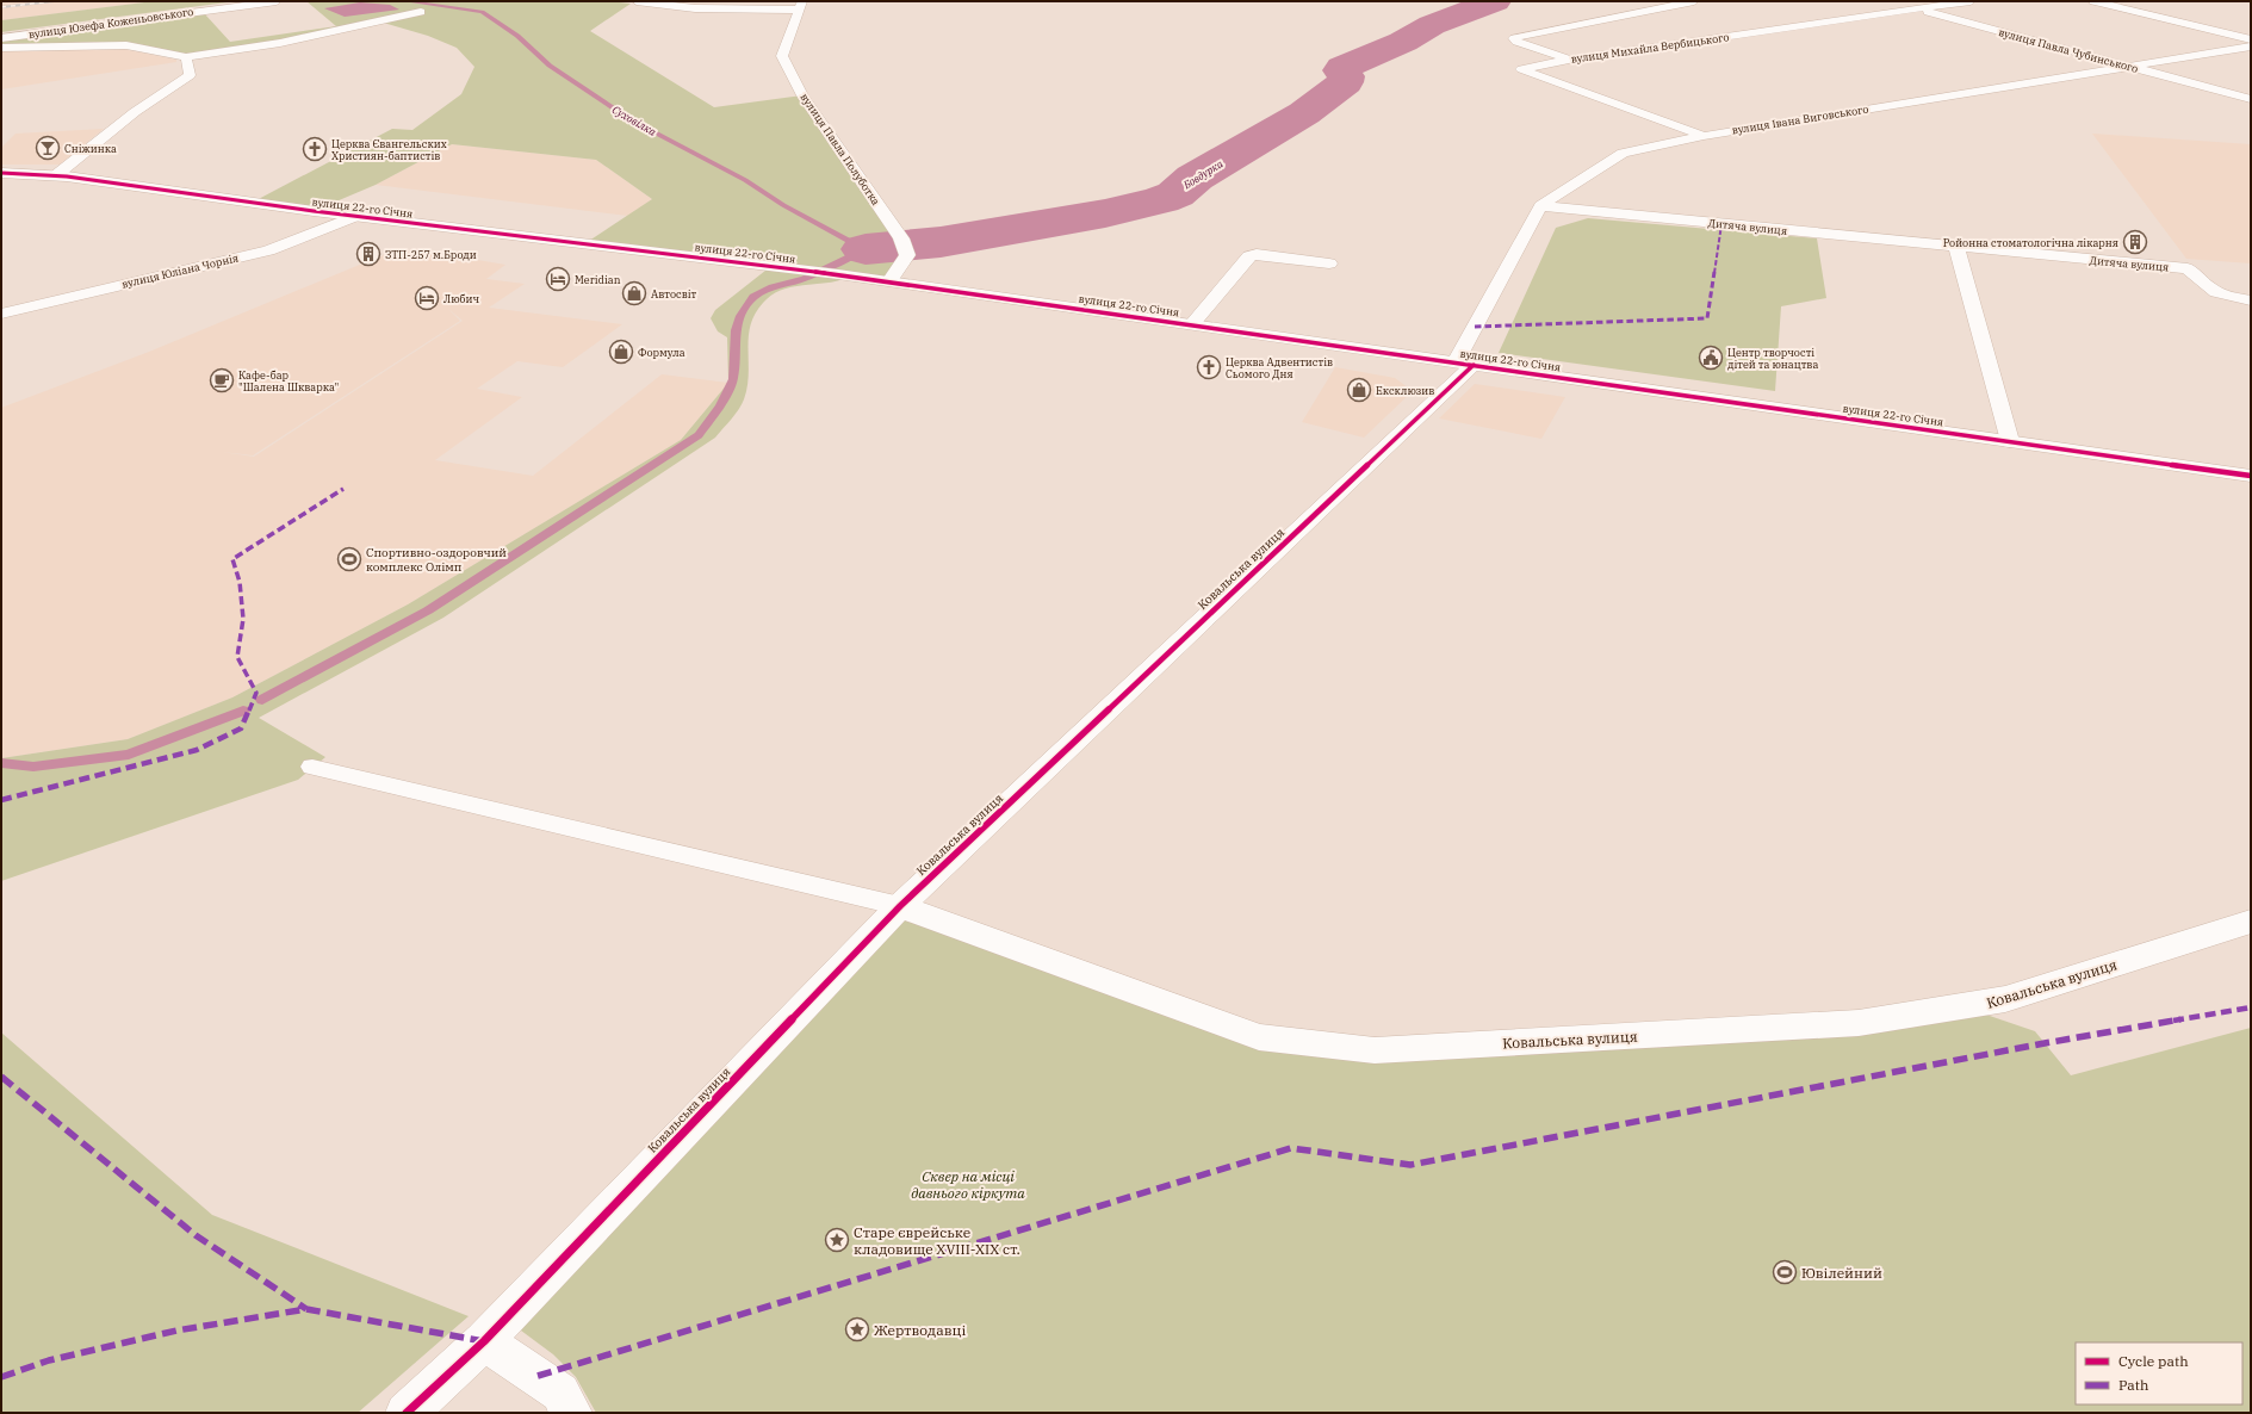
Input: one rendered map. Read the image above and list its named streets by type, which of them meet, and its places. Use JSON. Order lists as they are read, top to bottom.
{
  "streets": {
    "street": [
      "вулиця Юзефа Коженьовського",
      "вулиця Михайла Вербицького",
      "вулиця Павла Чубинського",
      "вулиця Івана Виговського",
      "вулиця Павла Полуботка",
      "вулиця 22-го Січня",
      "Дитяча вулиця",
      "вулиця Юліана Чорнія",
      "Ковальська вулиця"
    ]
  },
  "crossings": [
    ["вулиця Михайла Вербицького", "вулиця Павла Чубинського"],
    ["вулиця Михайла Вербицького", "вулиця Івана Виговського"],
    ["вулиця Павла Чубинського", "вулиця Івана Виговського"],
    ["вулиця Івана Виговського", "вулиця 22-го Січня"],
    ["вулиця Івана Виговського", "Дитяча вулиця"],
    ["вулиця Івана Виговського", "Ковальська вулиця"],
    ["вулиця Павла Полуботка", "вулиця 22-го Січня"],
    ["вулиця 22-го Січня", "вулиця Юліана Чорнія"],
    ["вулиця 22-го Січня", "Ковальська вулиця"]
  ],
  "water": ["Суховілка", "Бовдурка"],
  "parks": ["Сквер на місці давнього кіркута"],
  "places": {
    "bar": ["Сніжинка"],
    "church": ["Церква Євангельских Християн-баптистів", "Церква Адвентистів Сьомого Дня"],
    "building": ["Ройонна стоматологічна лікарня", "ЗТП-257 м.Броди"],
    "hotel": ["Meridian", "Любич"],
    "shop": ["Автосвіт", "Формула", "Ексклюзив"],
    "public building": ["Центр творчості дітей та юнацтва"],
    "cafe": ["Кафе-бар \"Шалена Шкварка\""],
    "sports": ["Спортивно-оздоровчий комплекс Олімп", "Ювілейний"],
    "place": ["Старе єврейське кладовище XVIII-XIX ст.", "Жертводавці"]
  },
  "legend": ["Cycle path", "Path"]
}
